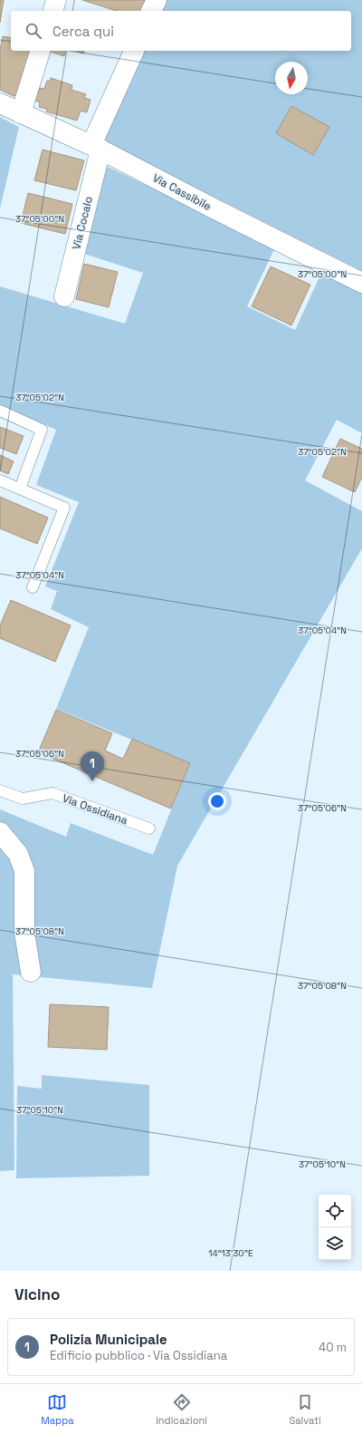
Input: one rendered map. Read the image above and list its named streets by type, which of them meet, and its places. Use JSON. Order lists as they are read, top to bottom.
{
  "streets": {
    "street": ["Via Cassibile", "Via Cocalo"],
    "lane": ["Via Ossidiana"]
  },
  "crossings": [
    ["Via Cassibile", "Via Cocalo"]
  ],
  "north": "bottom",
  "page": {
    "search": "Cerca qui",
    "pins": "1",
    "heading": "Vicino",
    "list": [
      {
        "mark": "1",
        "name": "Polizia Municipale",
        "note": "Edificio pubblico · Via Ossidiana",
        "value": "40 m"
      }
    ],
    "nav": ["Mappa", "Indicazioni", "Salvati"]
  },
  "coordinates": [
    "37°05'00\"N",
    "37°05'02\"N",
    "37°05'04\"N",
    "37°05'06\"N",
    "37°05'08\"N",
    "37°05'10\"N",
    "14°13'30\"E"
  ]
}
